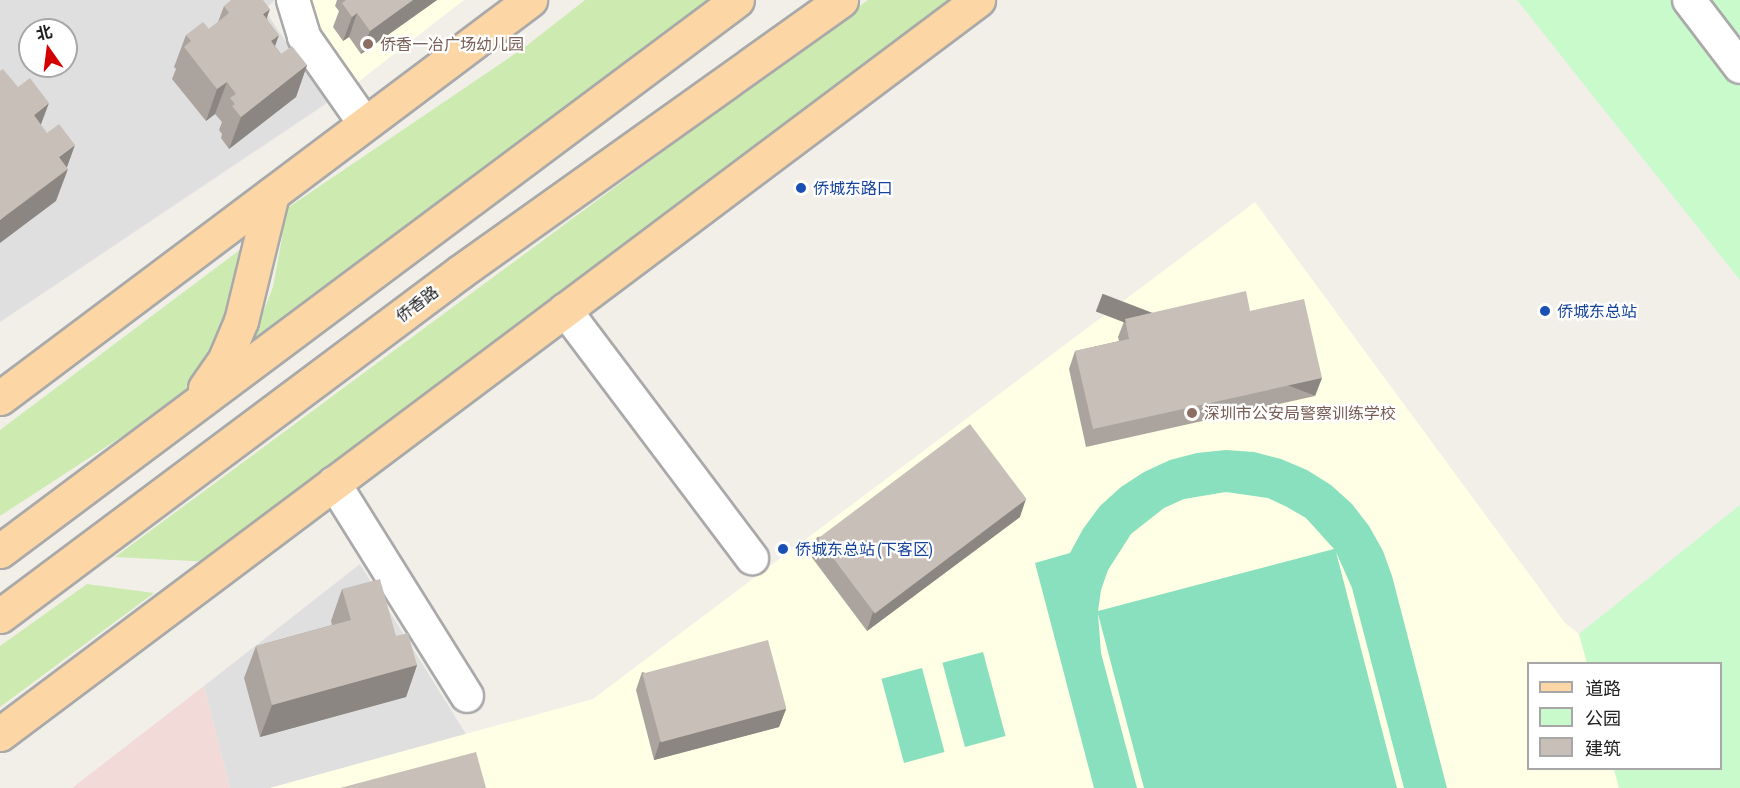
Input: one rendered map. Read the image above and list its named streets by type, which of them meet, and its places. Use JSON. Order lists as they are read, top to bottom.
{
  "streets": {
    "main road": ["侨香路"]
  },
  "places": [
    "侨香一冶广场幼儿园",
    "侨城东路口",
    "侨城东总站",
    "深圳市公安局警察训练学校",
    "侨城东总站 (下客区)"
  ],
  "legend": ["道路", "公园", "建筑"],
  "north": "top"
}
